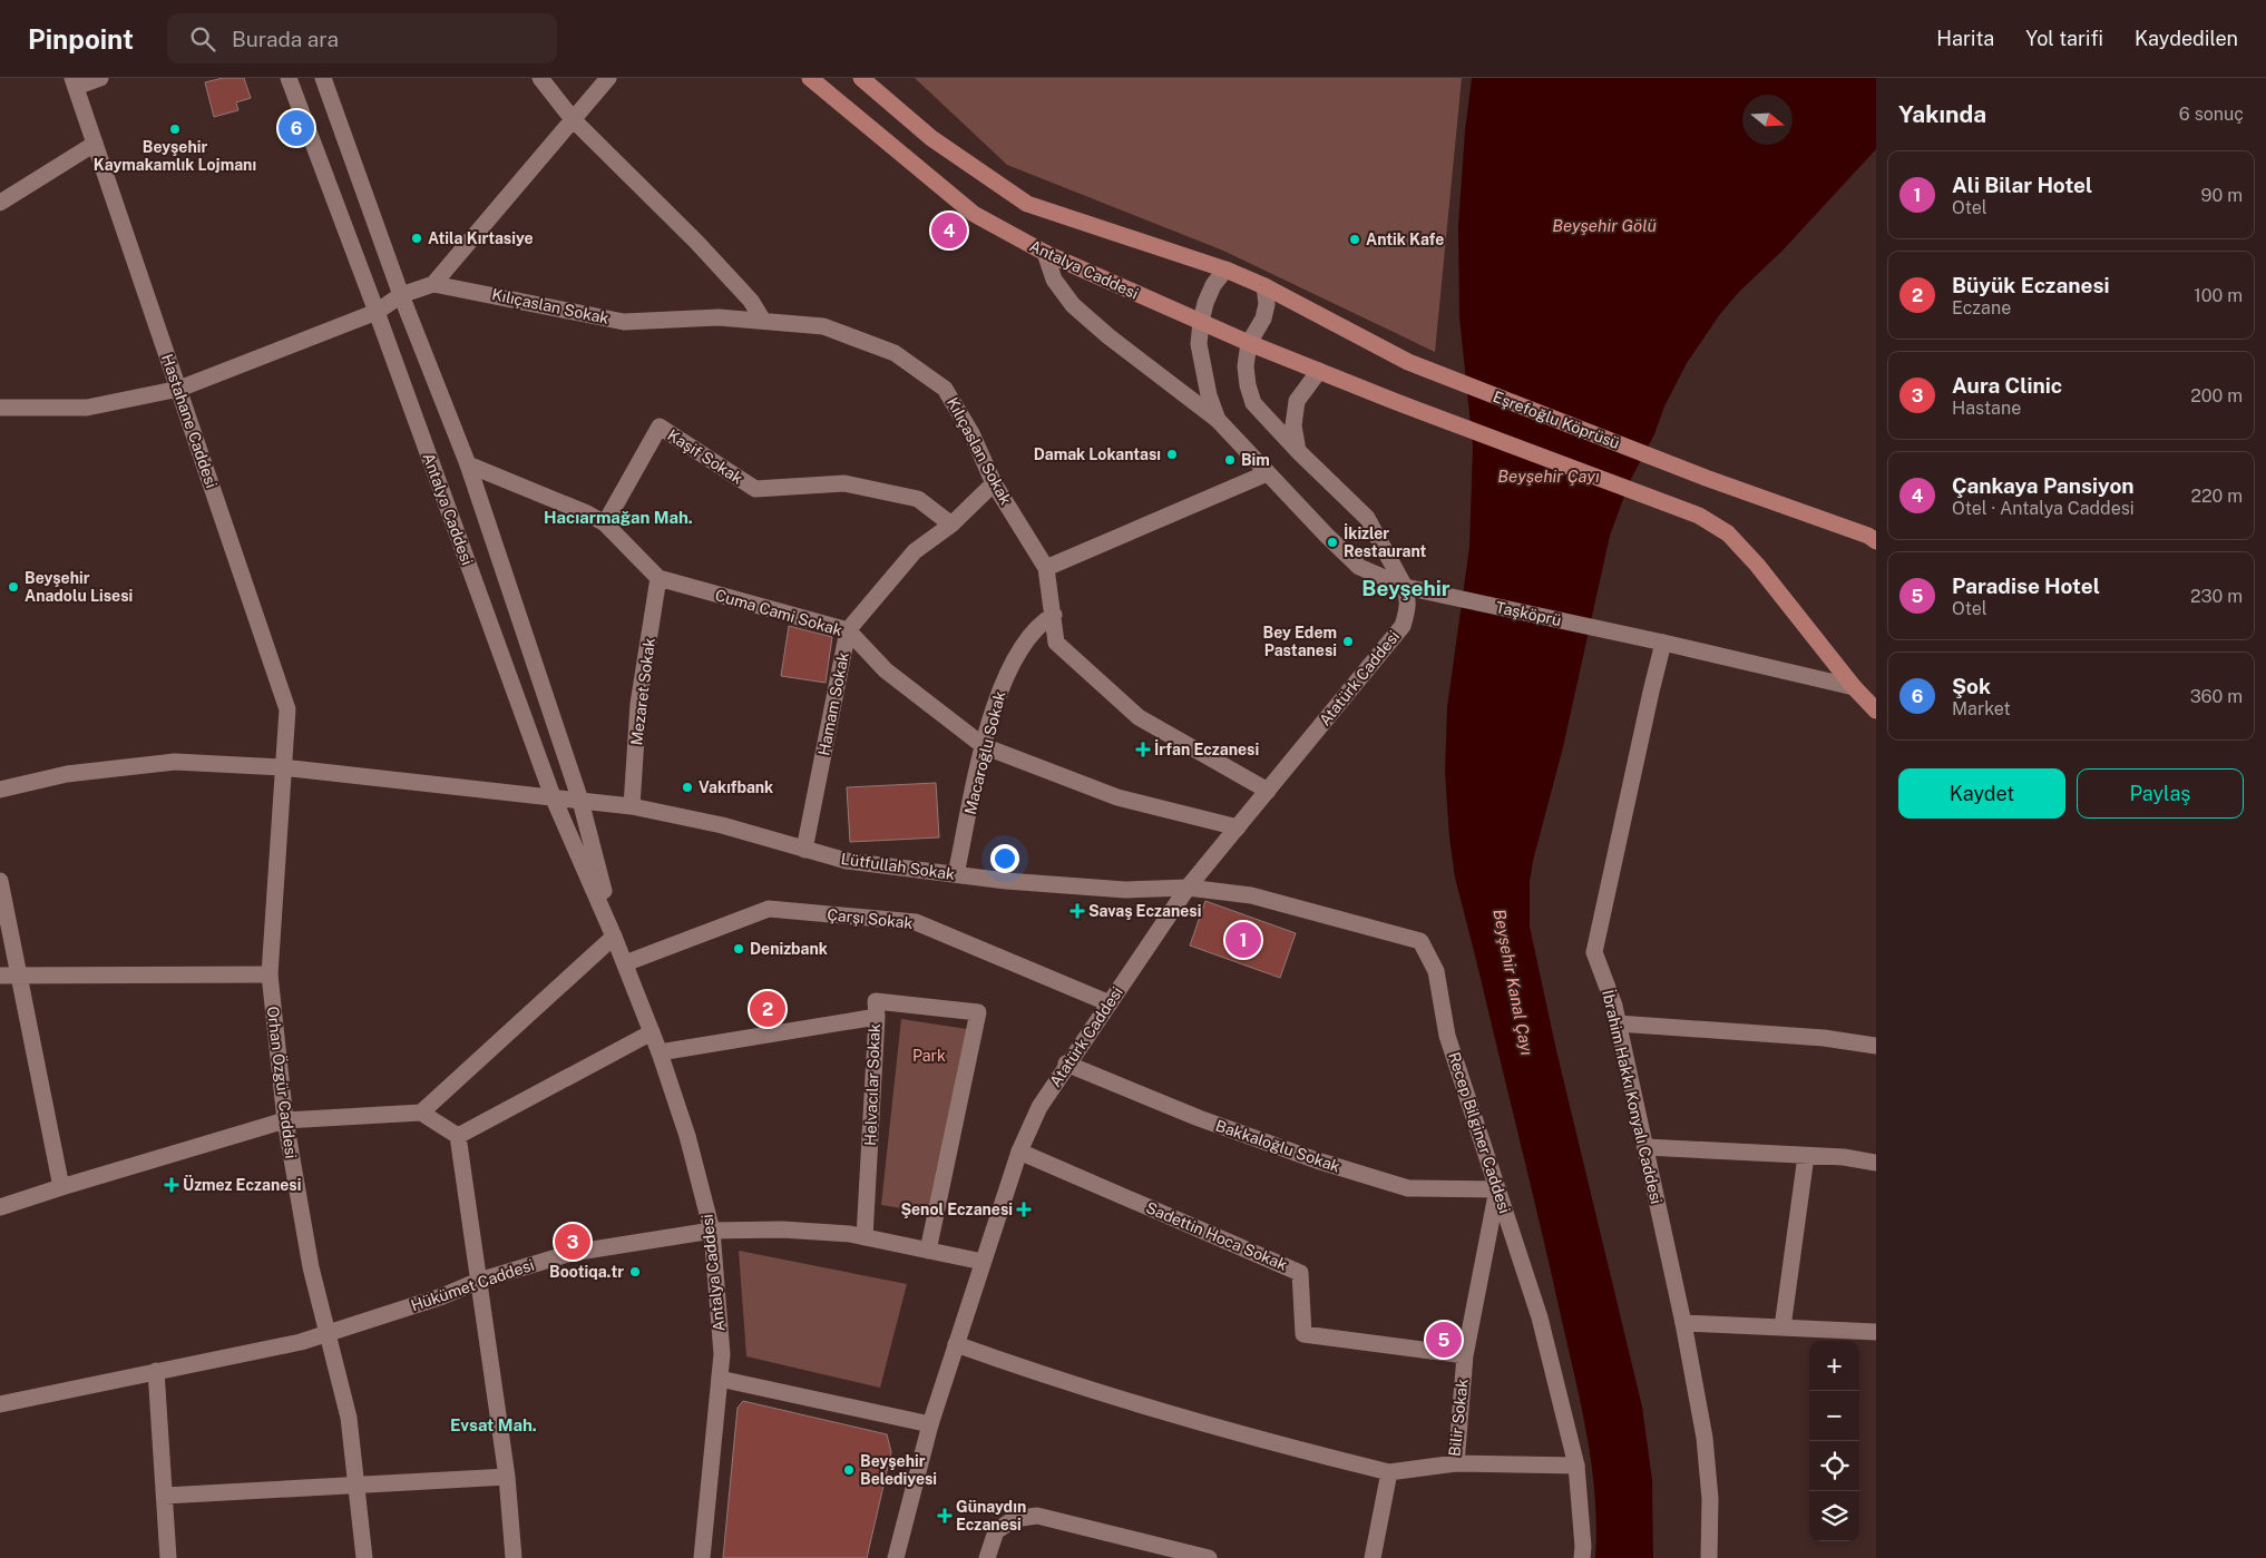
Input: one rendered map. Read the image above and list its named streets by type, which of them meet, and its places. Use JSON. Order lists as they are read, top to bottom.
{
  "streets": {
    "main road": ["Antalya Caddesi", "Eşrefoğlu Köprüsü"],
    "street": [
      "Kılıçaslan Sokak",
      "Hastahane Caddesi",
      "Kaşif Sokak",
      "Cuma Cami Sokak",
      "Taşköprü",
      "Atatürk Caddesi",
      "Mezaret Sokak",
      "Hamam Sokak",
      "Macaroğlu Sokak",
      "Lütfullah Sokak",
      "Çarşı Sokak",
      "Orhan Özgür Caddesi",
      "Helvacılar Sokak",
      "İbrahim Hakkı Konyalı Caddesi",
      "Recep Bilginer Caddesi",
      "Bakkaloğlu Sokak",
      "Sadettin Hoca Sokak",
      "Hükümet Caddesi",
      "Bilir Sokak"
    ]
  },
  "crossings": [
    ["Antalya Caddesi", "Eşrefoğlu Köprüsü"],
    ["Antalya Caddesi", "Taşköprü"],
    ["Antalya Caddesi", "Atatürk Caddesi"],
    ["Antalya Caddesi", "Lütfullah Sokak"],
    ["Antalya Caddesi", "Çarşı Sokak"],
    ["Antalya Caddesi", "Helvacılar Sokak"],
    ["Antalya Caddesi", "Hükümet Caddesi"],
    ["Kılıçaslan Sokak", "Atatürk Caddesi"],
    ["Kılıçaslan Sokak", "Hamam Sokak"],
    ["Kılıçaslan Sokak", "Macaroğlu Sokak"],
    ["Eşrefoğlu Köprüsü", "Atatürk Caddesi"],
    ["Hastahane Caddesi", "Lütfullah Sokak"],
    ["Hastahane Caddesi", "Orhan Özgür Caddesi"],
    ["Kaşif Sokak", "Hamam Sokak"],
    ["Cuma Cami Sokak", "Atatürk Caddesi"],
    ["Cuma Cami Sokak", "Mezaret Sokak"],
    ["Cuma Cami Sokak", "Hamam Sokak"],
    ["Cuma Cami Sokak", "Macaroğlu Sokak"],
    ["Taşköprü", "Atatürk Caddesi"],
    ["Taşköprü", "İbrahim Hakkı Konyalı Caddesi"],
    ["Atatürk Caddesi", "Lütfullah Sokak"],
    ["Atatürk Caddesi", "Çarşı Sokak"],
    ["Atatürk Caddesi", "Recep Bilginer Caddesi"],
    ["Atatürk Caddesi", "Bakkaloğlu Sokak"],
    ["Atatürk Caddesi", "Sadettin Hoca Sokak"],
    ["Atatürk Caddesi", "Hükümet Caddesi"],
    ["Mezaret Sokak", "Lütfullah Sokak"],
    ["Hamam Sokak", "Lütfullah Sokak"],
    ["Macaroğlu Sokak", "Lütfullah Sokak"],
    ["Lütfullah Sokak", "Orhan Özgür Caddesi"],
    ["Lütfullah Sokak", "Recep Bilginer Caddesi"],
    ["Orhan Özgür Caddesi", "Hükümet Caddesi"],
    ["Helvacılar Sokak", "Hükümet Caddesi"],
    ["Recep Bilginer Caddesi", "Bakkaloğlu Sokak"],
    ["Recep Bilginer Caddesi", "Bilir Sokak"],
    ["Bakkaloğlu Sokak", "Bilir Sokak"],
    ["Sadettin Hoca Sokak", "Bilir Sokak"]
  ],
  "districts": ["Hacıarmağan Mah.", "Beyşehir", "Evsat Mah."],
  "water": ["Beyşehir Gölü", "Beyşehir Çayı", "Beyşehir Kanal Çayı"],
  "parks": ["Park"],
  "places": {
    "other": [
      "Beyşehir Kaymakamlık Lojmanı",
      "Atila Kırtasiye",
      "Antik Kafe",
      "Damak Lokantası",
      "Bim",
      "İkizler Restaurant",
      "Beyşehir Anadolu Lisesi",
      "Bey Edem Pastanesi",
      "Vakıfbank",
      "Denizbank",
      "Bootiqa.tr",
      "Beyşehir Belediyesi"
    ],
    "health": [
      "İrfan Eczanesi",
      "Savaş Eczanesi",
      "Üzmez Eczanesi",
      "Şenol Eczanesi",
      "Günaydın Eczanesi"
    ]
  },
  "north": "right",
  "page": {
    "header": "Pinpoint",
    "search": "Burada ara",
    "nav": ["Harita", "Yol tarifi", "Kaydedilen"],
    "heading": ["Yakında", "6 sonuç"],
    "pins": [
      "6",
      "4",
      "1",
      "2",
      "3",
      "5"
    ],
    "list": [
      {
        "mark": "1",
        "name": "Ali Bilar Hotel",
        "note": "Otel",
        "value": "90 m"
      },
      {
        "mark": "2",
        "name": "Büyük Eczanesi",
        "note": "Eczane",
        "value": "100 m"
      },
      {
        "mark": "3",
        "name": "Aura Clinic",
        "note": "Hastane",
        "value": "200 m"
      },
      {
        "mark": "4",
        "name": "Çankaya Pansiyon",
        "note": "Otel · Antalya Caddesi",
        "value": "220 m"
      },
      {
        "mark": "5",
        "name": "Paradise Hotel",
        "note": "Otel",
        "value": "230 m"
      },
      {
        "mark": "6",
        "name": "Şok",
        "note": "Market",
        "value": "360 m"
      }
    ],
    "buttons": ["Kaydet", "Paylaş"],
    "map_buttons": ["+", "−"]
  }
}
